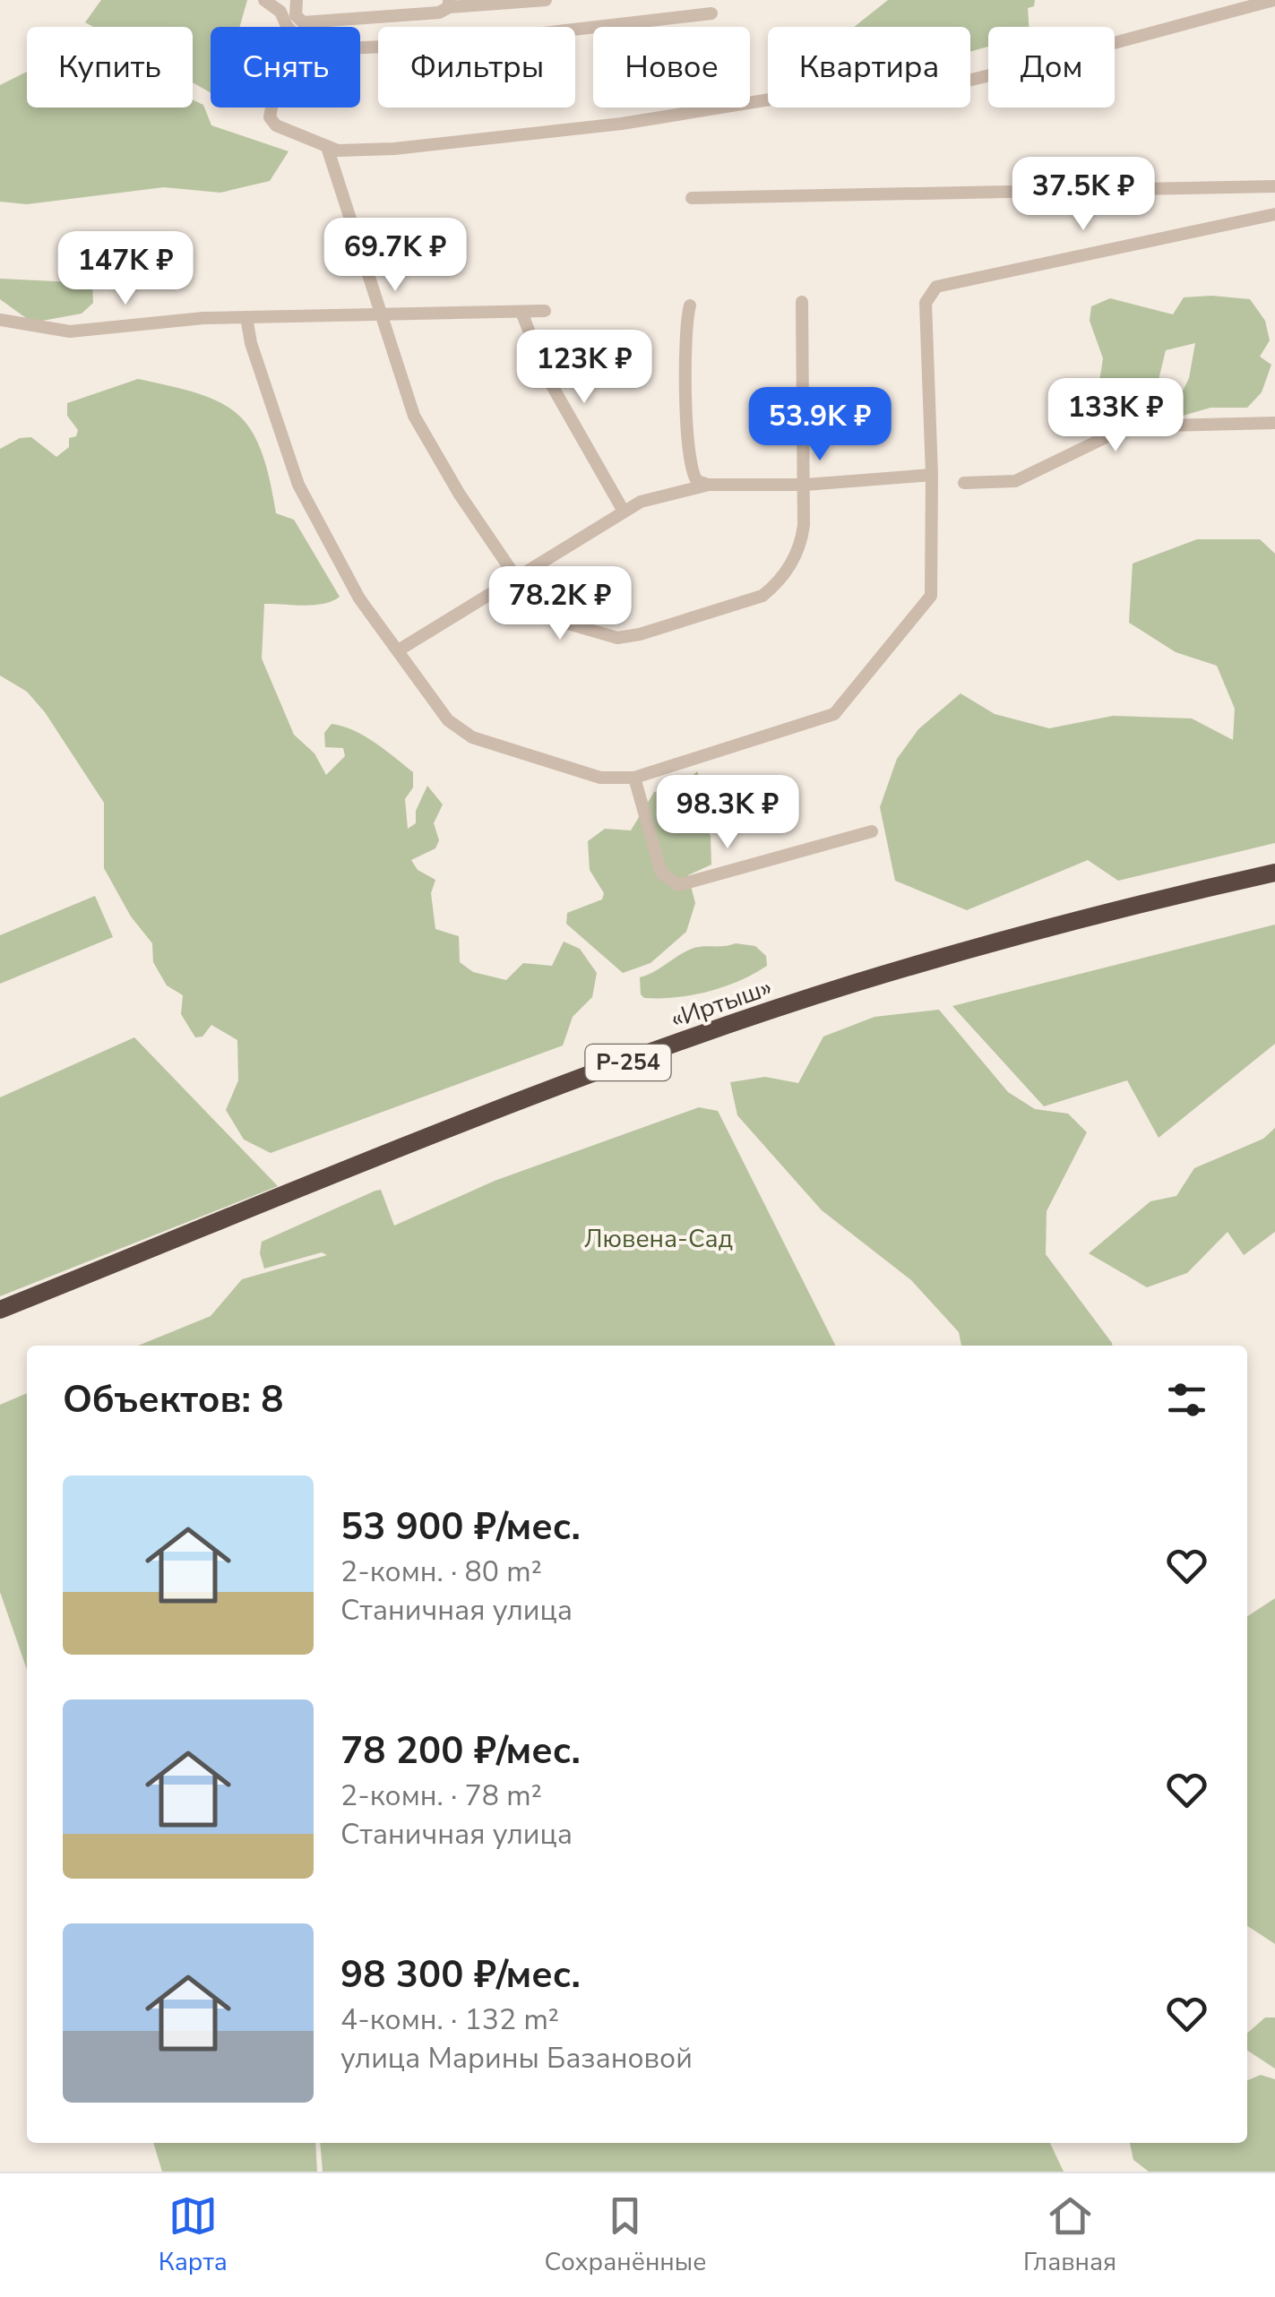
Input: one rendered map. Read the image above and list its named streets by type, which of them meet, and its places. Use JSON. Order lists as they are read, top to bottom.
{
  "streets": {
    "highway": ["«Иртыш»", "Р-254"]
  },
  "parks": ["Лювена-Сад"],
  "page": {
    "chip": [
      "Купить",
      "Снять",
      "Фильтры",
      "Новое",
      "Квартира",
      "Дом"
    ],
    "price": [
      "37.5K ₽",
      "69.7K ₽",
      "147K ₽",
      "123K ₽",
      "133K ₽",
      "53.9K ₽",
      "78.2K ₽",
      "98.3K ₽"
    ],
    "heading": "Объектов: 8",
    "list": [
      {
        "name": "53 900 ₽/мес.",
        "note": "2-комн. · 80 m² · Станичная улица"
      },
      {
        "name": "78 200 ₽/мес.",
        "note": "2-комн. · 78 m² · Станичная улица"
      },
      {
        "name": "98 300 ₽/мес.",
        "note": "4-комн. · 132 m² · улица Марины Базановой"
      }
    ],
    "tabs": ["Карта", "Сохранённые", "Главная"]
  }
}
